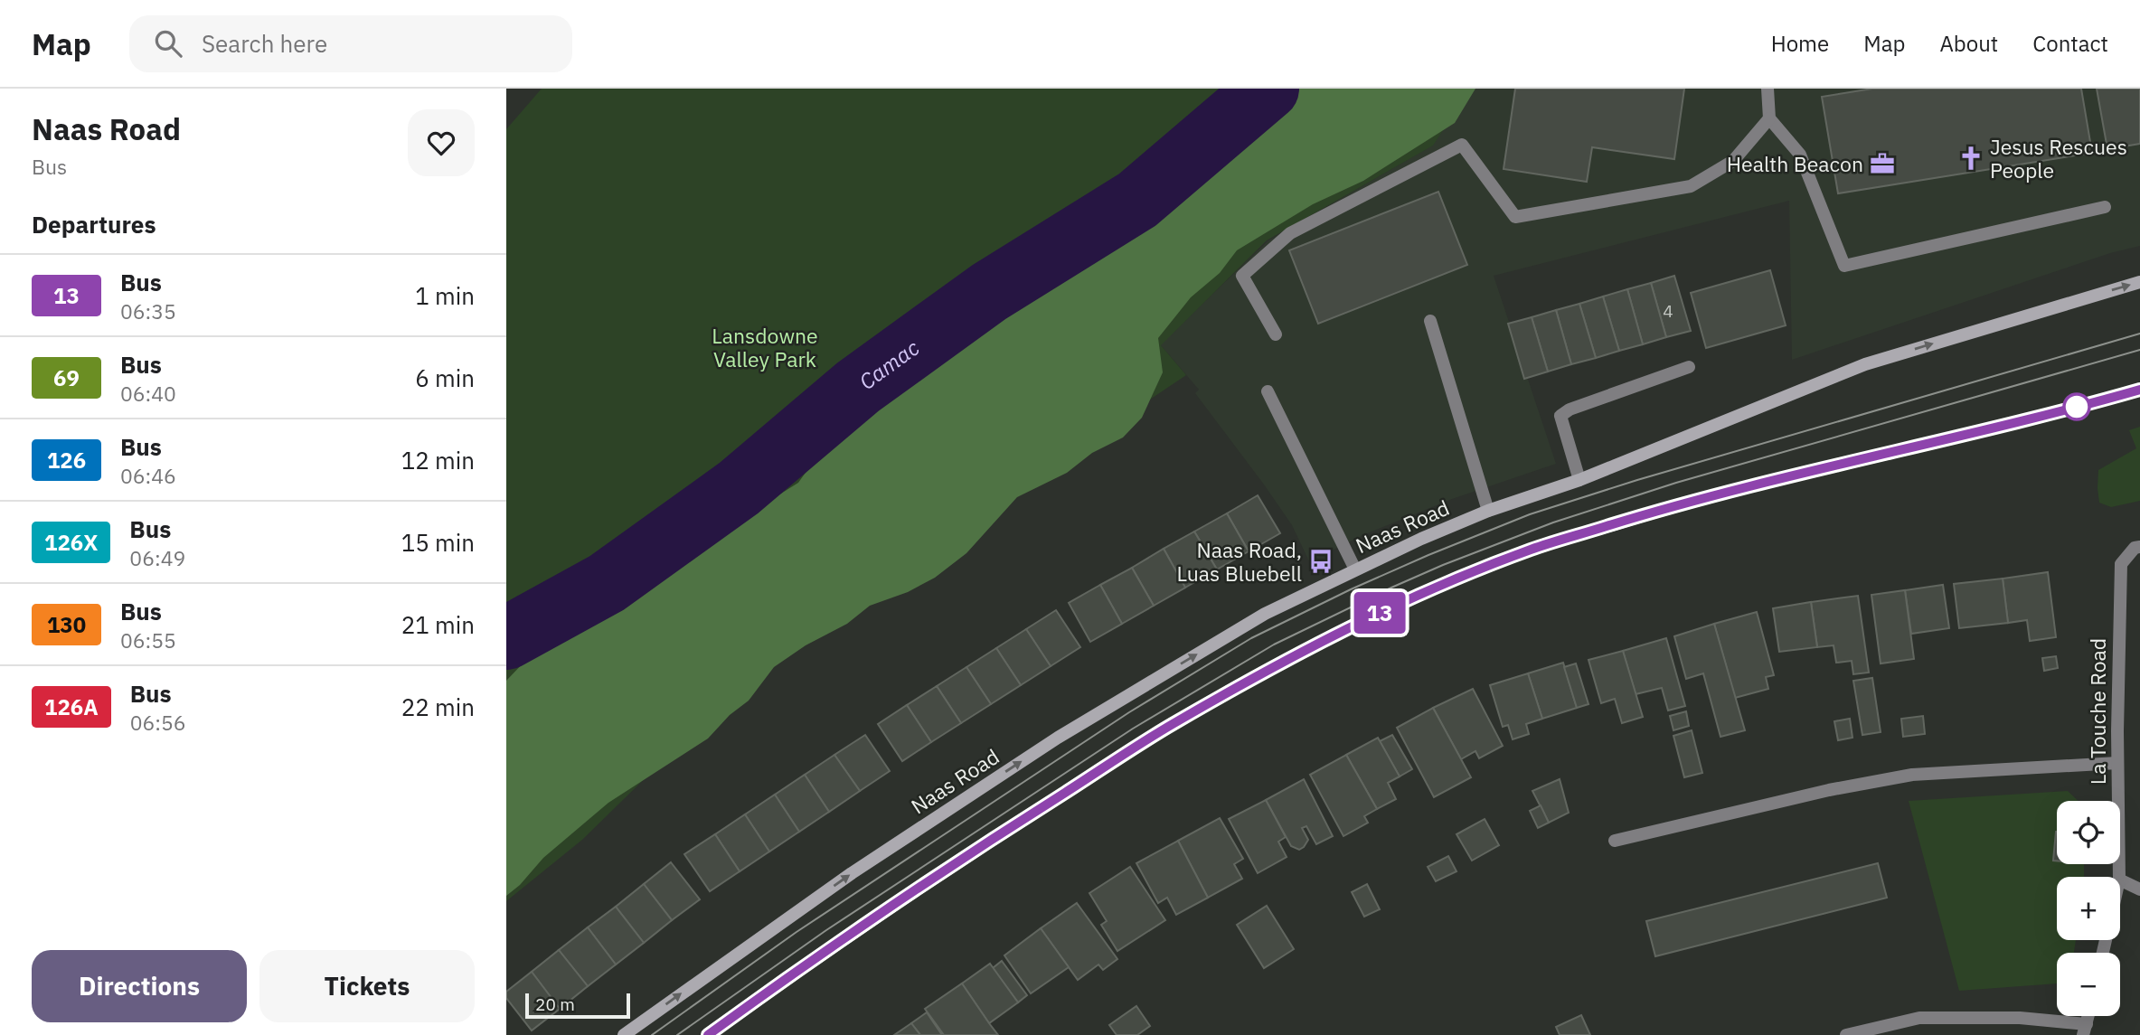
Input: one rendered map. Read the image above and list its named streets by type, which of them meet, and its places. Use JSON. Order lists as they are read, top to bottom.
{
  "streets": {
    "main road": ["Naas Road"],
    "street": ["La Touche Road"]
  },
  "water": ["Camac"],
  "parks": ["Lansdowne Valley Park"],
  "places": {
    "church": ["Jesus Rescues People"],
    "office": ["Health Beacon"],
    "bus stop": ["Naas Road, Luas Bluebell"]
  },
  "lines": ["bus line 13"],
  "house_numbers": ["4"],
  "scale_bar": "20 m",
  "page": {
    "header": "Map",
    "search": "Search here",
    "nav": [
      "Home",
      "Map",
      "About",
      "Contact"
    ],
    "heading": [
      ["Naas Road", "Bus"],
      "Departures"
    ],
    "on_map": "13",
    "list": [
      {
        "mark": "13",
        "name": "Bus",
        "note": "06:35",
        "value": "1 min"
      },
      {
        "mark": "69",
        "name": "Bus",
        "note": "06:40",
        "value": "6 min"
      },
      {
        "mark": "126",
        "name": "Bus",
        "note": "06:46",
        "value": "12 min"
      },
      {
        "mark": "126X",
        "name": "Bus",
        "note": "06:49",
        "value": "15 min"
      },
      {
        "mark": "130",
        "name": "Bus",
        "note": "06:55",
        "value": "21 min"
      },
      {
        "mark": "126A",
        "name": "Bus",
        "note": "06:56",
        "value": "22 min"
      }
    ],
    "map_buttons": ["+", "−"],
    "buttons": ["Directions", "Tickets"],
    "scale": "20 m"
  }
}
